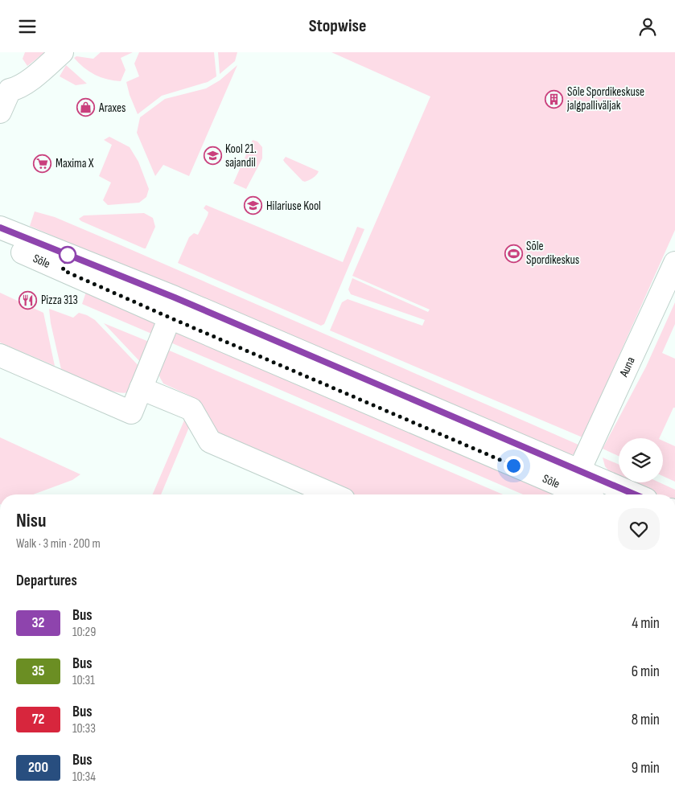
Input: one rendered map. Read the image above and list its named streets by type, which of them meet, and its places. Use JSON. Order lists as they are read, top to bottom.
{
  "streets": {
    "main road": ["Sõle", "Auna"]
  },
  "crossings": [
    ["Sõle", "Auna"]
  ],
  "places": {
    "building": ["Sõle Spordikeskuse jalgpalliväljak"],
    "shop": ["Araxes"],
    "school or university": ["Kool 21. sajandil", "Hilariuse Kool"],
    "supermarket": ["Maxima X"],
    "sports": ["Sõle Spordikeskus"],
    "restaurant": ["Pizza 313"]
  },
  "lines": ["bus line 32"],
  "page": {
    "header": "Stopwise",
    "heading": [
      ["Nisu", "Walk · 3 min · 200 m"],
      "Departures"
    ],
    "list": [
      {
        "mark": "32",
        "name": "Bus",
        "note": "10:29",
        "value": "4 min"
      },
      {
        "mark": "35",
        "name": "Bus",
        "note": "10:31",
        "value": "6 min"
      },
      {
        "mark": "72",
        "name": "Bus",
        "note": "10:33",
        "value": "8 min"
      },
      {
        "mark": "200",
        "name": "Bus",
        "note": "10:34",
        "value": "9 min"
      }
    ]
  }
}
